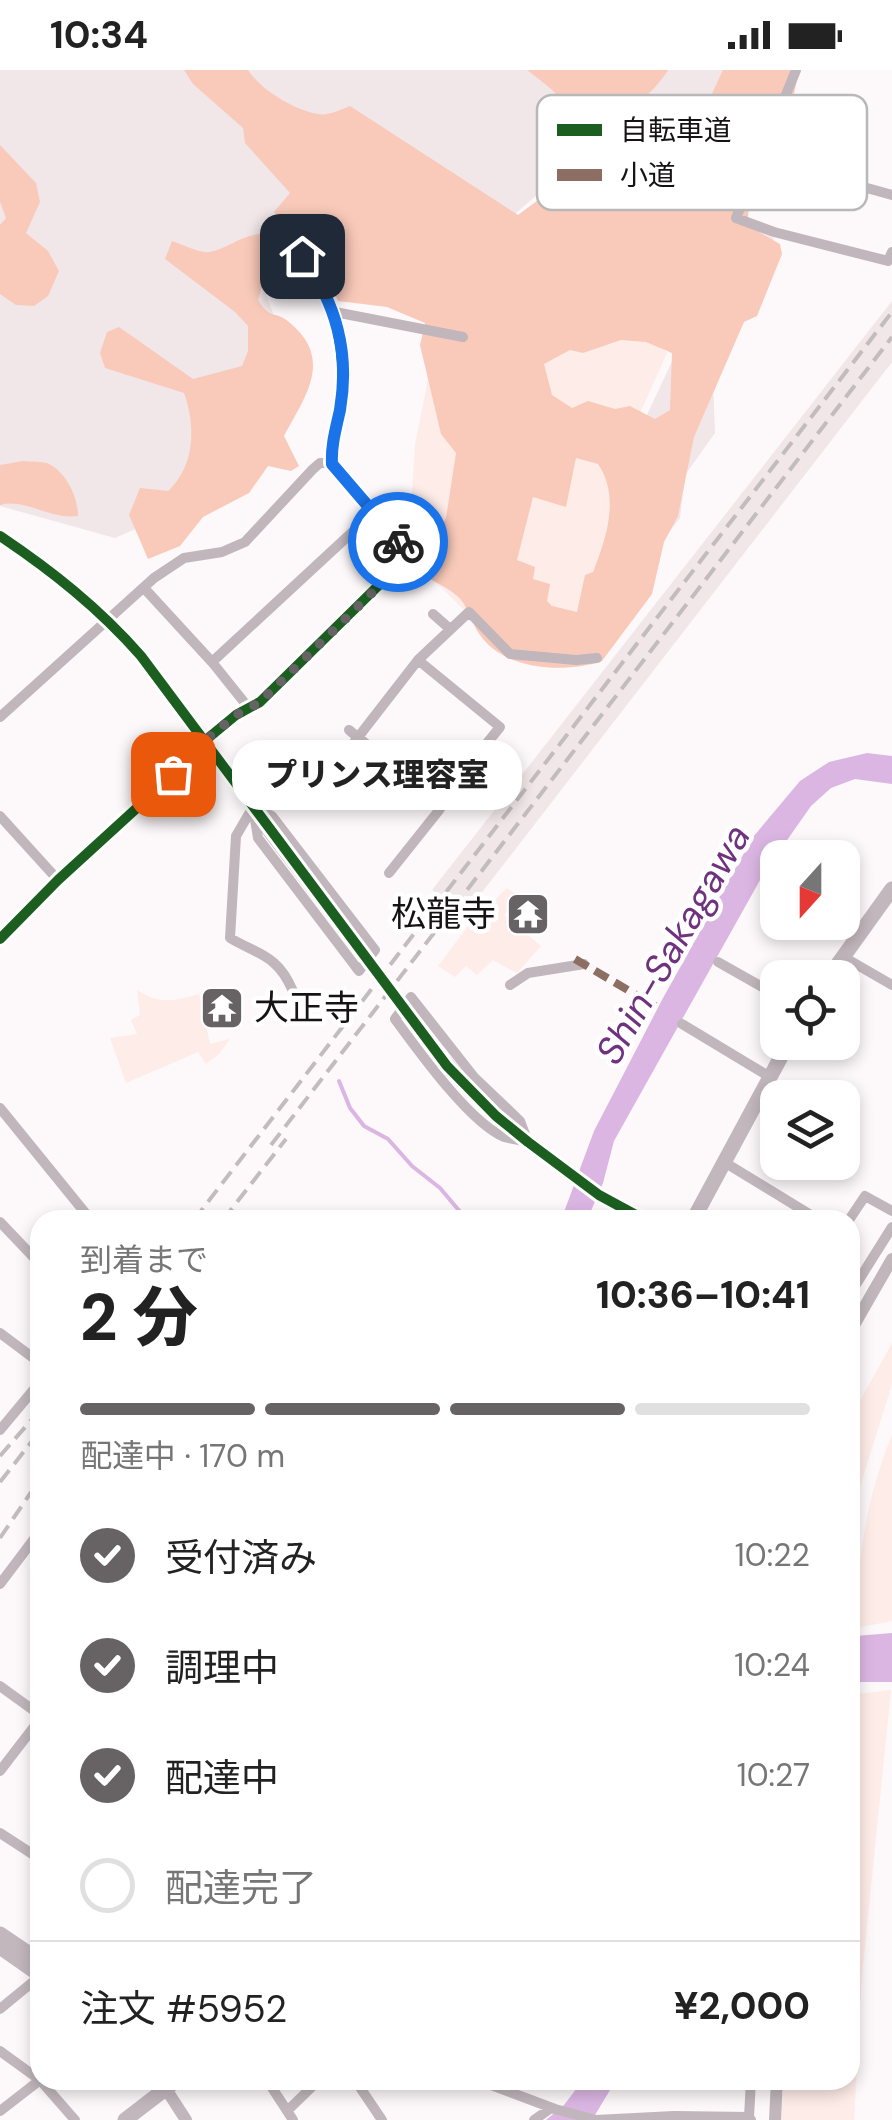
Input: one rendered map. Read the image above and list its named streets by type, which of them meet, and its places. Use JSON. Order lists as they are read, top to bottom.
{
  "water": ["Shin-Sakagawa"],
  "places": {
    "other": ["プリンス理容室"],
    "temple": ["松龍寺", "大正寺"]
  },
  "legend": ["自転車道", "小道"],
  "north": "bottom",
  "page": {
    "status": "10:34",
    "bubble": "プリンス理容室",
    "heading": ["2 分", "到着まで", "10:36–10:41"],
    "panel": ["注文 #5952", "¥2,000"],
    "bar": "配達中 · 170 m",
    "list": [
      ["受付済み", "10:22"],
      ["調理中", "10:24"],
      ["配達中", "10:27"],
      "配達完了"
    ]
  }
}
